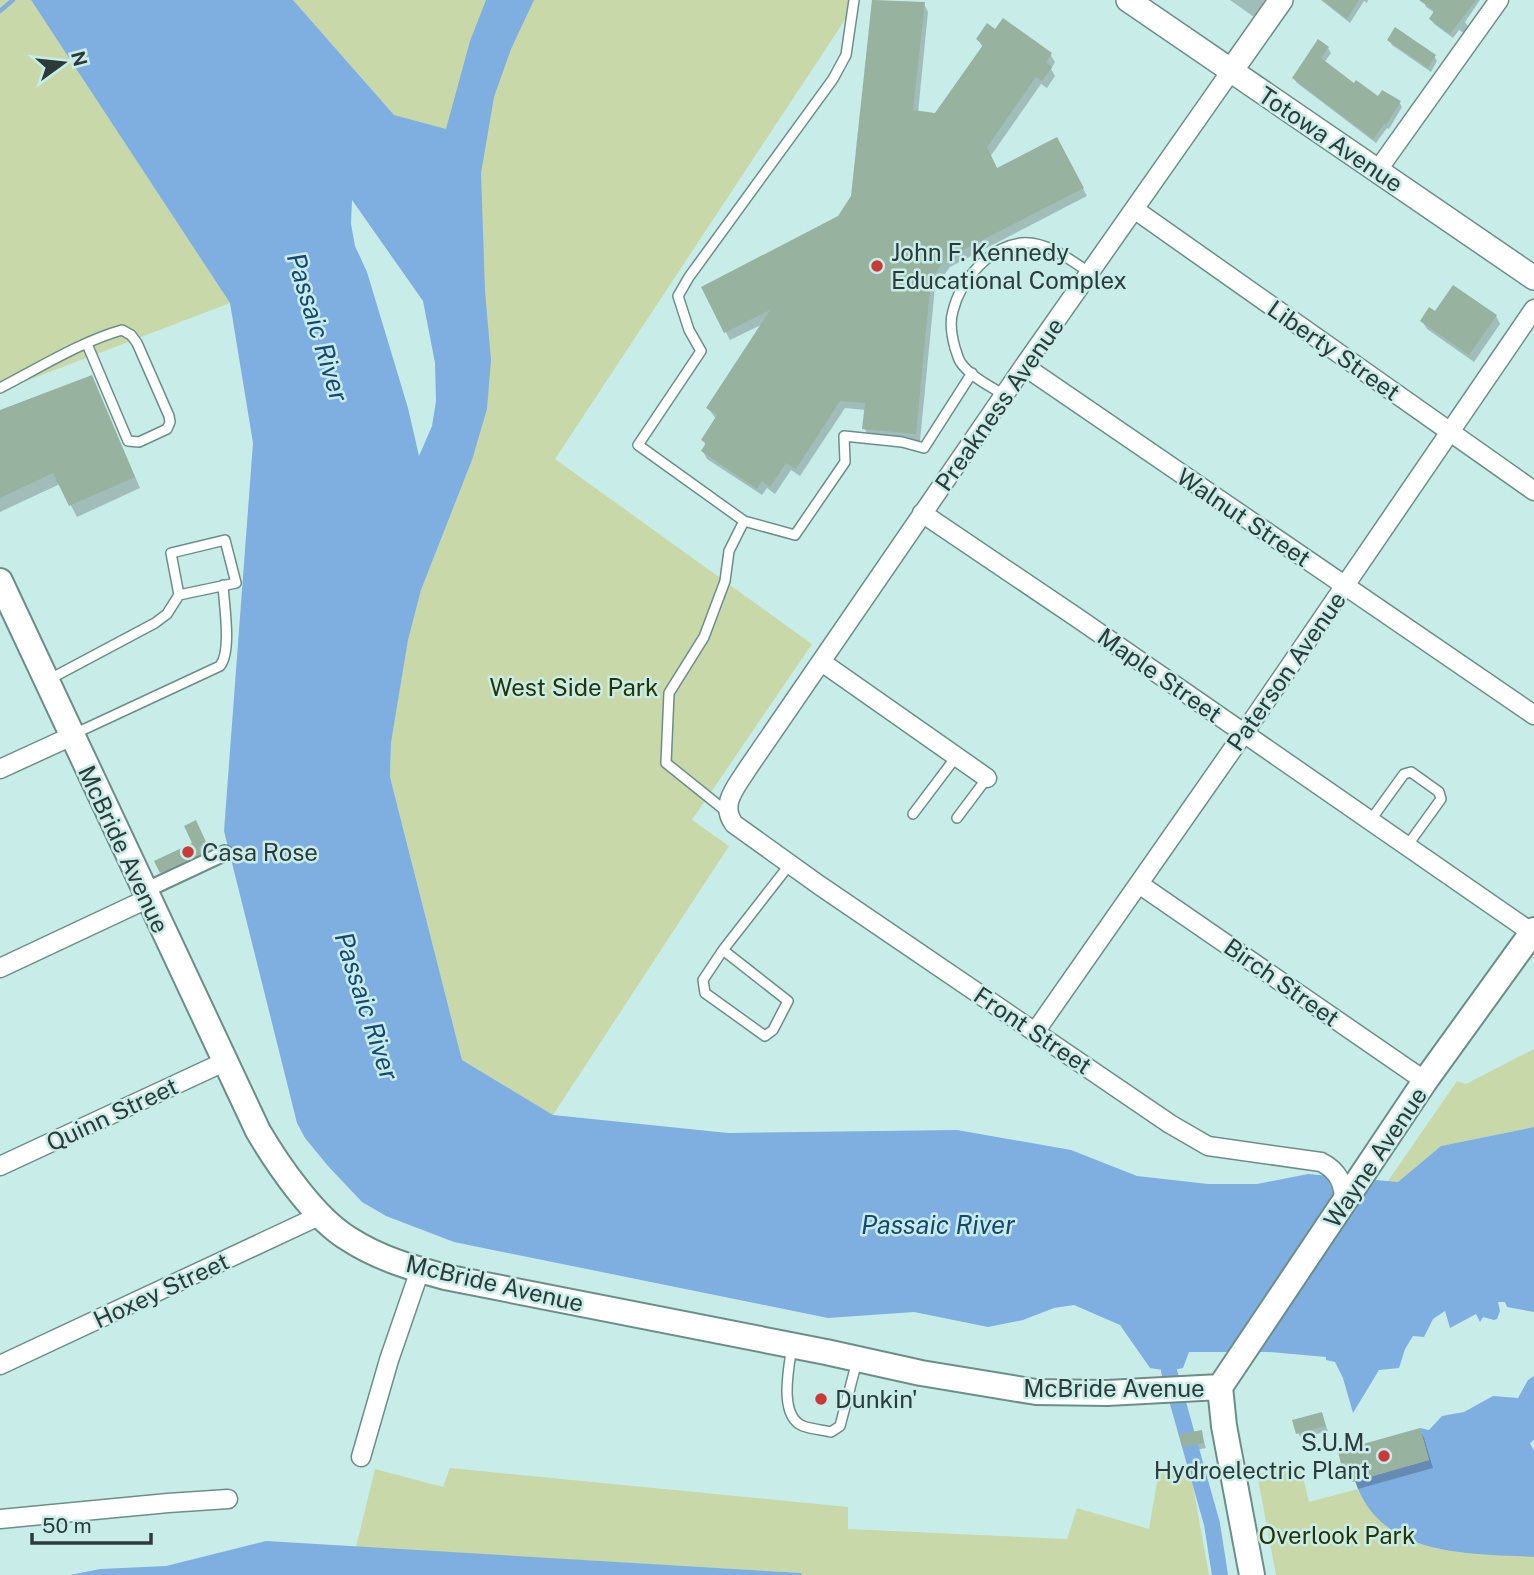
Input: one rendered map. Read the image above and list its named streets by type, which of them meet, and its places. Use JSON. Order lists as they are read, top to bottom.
{
  "streets": {
    "main road": ["McBride Avenue", "Wayne Avenue"],
    "street": [
      "Totowa Avenue",
      "Liberty Street",
      "Preakness Avenue",
      "Walnut Street",
      "Paterson Avenue",
      "Maple Street",
      "Birch Street",
      "Front Street",
      "Quinn Street",
      "Hoxey Street"
    ]
  },
  "crossings": [
    ["Totowa Avenue", "Preakness Avenue"],
    ["Liberty Street", "Preakness Avenue"],
    ["Liberty Street", "Paterson Avenue"],
    ["Preakness Avenue", "Walnut Street"],
    ["Preakness Avenue", "Maple Street"],
    ["Preakness Avenue", "Front Street"],
    ["Walnut Street", "Paterson Avenue"],
    ["Paterson Avenue", "Maple Street"],
    ["Paterson Avenue", "Birch Street"],
    ["Paterson Avenue", "Front Street"],
    ["Maple Street", "Wayne Avenue"],
    ["McBride Avenue", "Quinn Street"],
    ["McBride Avenue", "Wayne Avenue"],
    ["McBride Avenue", "Hoxey Street"],
    ["Birch Street", "Wayne Avenue"],
    ["Front Street", "Wayne Avenue"]
  ],
  "water": ["Passaic River"],
  "parks": ["West Side Park", "Overlook Park"],
  "places": [
    "John F. Kennedy Educational Complex",
    "Casa Rose",
    "Dunkin'",
    "S.U.M. Hydroelectric Plant"
  ],
  "scale_bar": "50 m",
  "north": "right"
}
